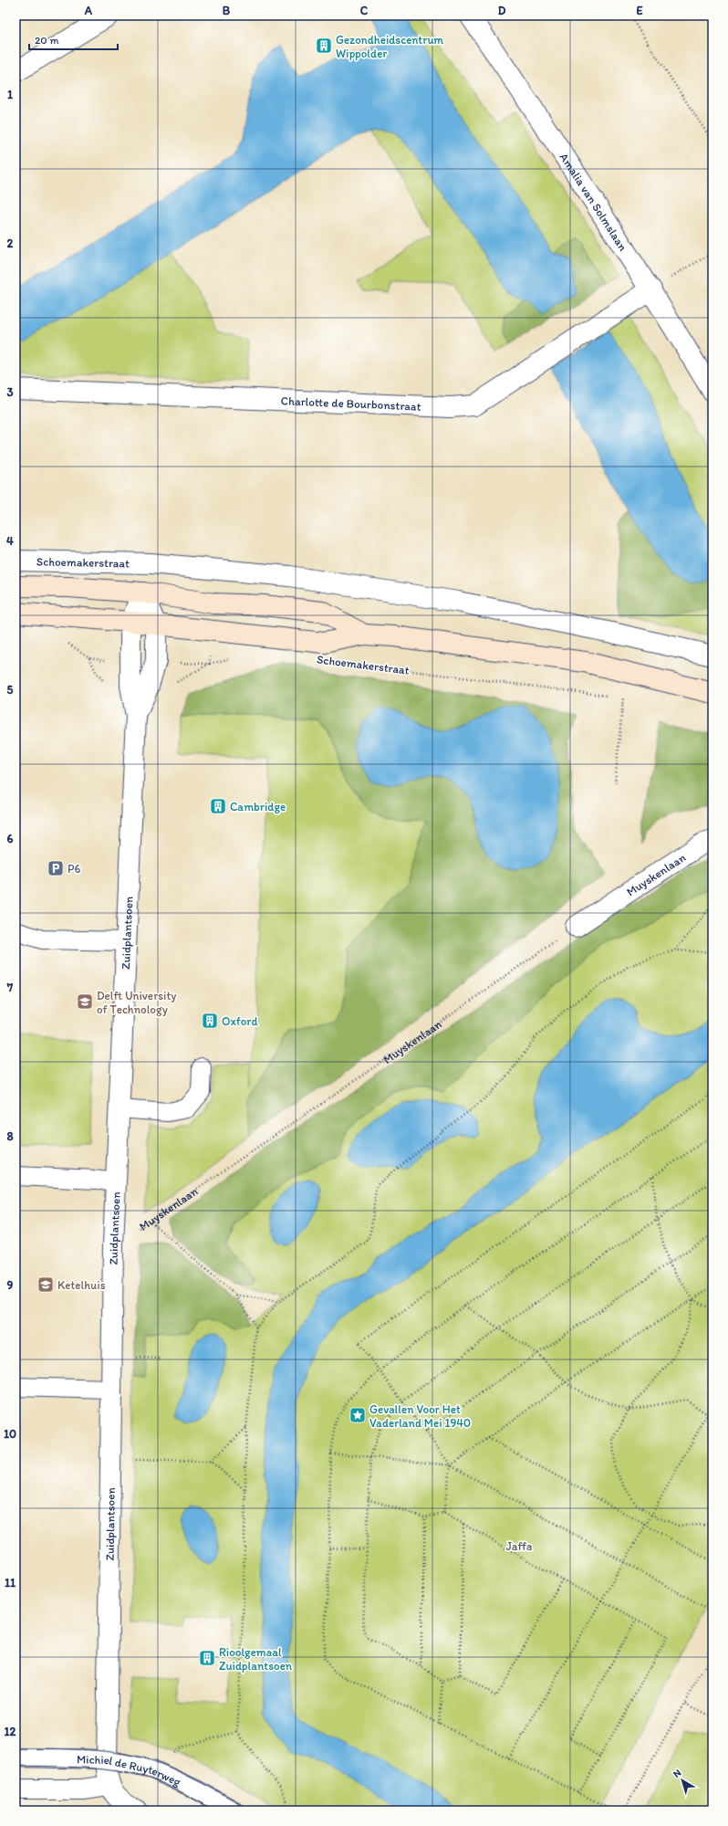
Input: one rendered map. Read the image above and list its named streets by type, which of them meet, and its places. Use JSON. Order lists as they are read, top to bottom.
{
  "streets": {
    "main road": ["Schoemakerstraat"],
    "street": [
      "Amalia van Solmslaan",
      "Charlotte de Bourbonstraat",
      "Muyskenlaan",
      "Zuidplantsoen",
      "Michiel de Ruyterweg"
    ]
  },
  "crossings": [
    ["Amalia van Solmslaan", "Charlotte de Bourbonstraat"],
    ["Schoemakerstraat", "Zuidplantsoen"],
    ["Muyskenlaan", "Zuidplantsoen"],
    ["Zuidplantsoen", "Michiel de Ruyterweg"]
  ],
  "parks": ["Jaffa"],
  "places": {
    "building": [
      "Gezondheidscentrum Wippolder",
      "Cambridge",
      "Oxford",
      "Rioolgemaal Zuidplantsoen"
    ],
    "parking": ["P6"],
    "school or university": ["Delft University of Technology", "Ketelhuis"],
    "place": ["Gevallen Voor Het Vaderland Mei 1940"]
  },
  "scale_bar": "20 m",
  "north": "top left",
  "grid": {
    "columns": [
      "A",
      "B",
      "C",
      "D",
      "E"
    ],
    "rows": [
      "1",
      "2",
      "3",
      "4",
      "5",
      "6",
      "7",
      "8",
      "9",
      "10",
      "11",
      "12"
    ]
  }
}
